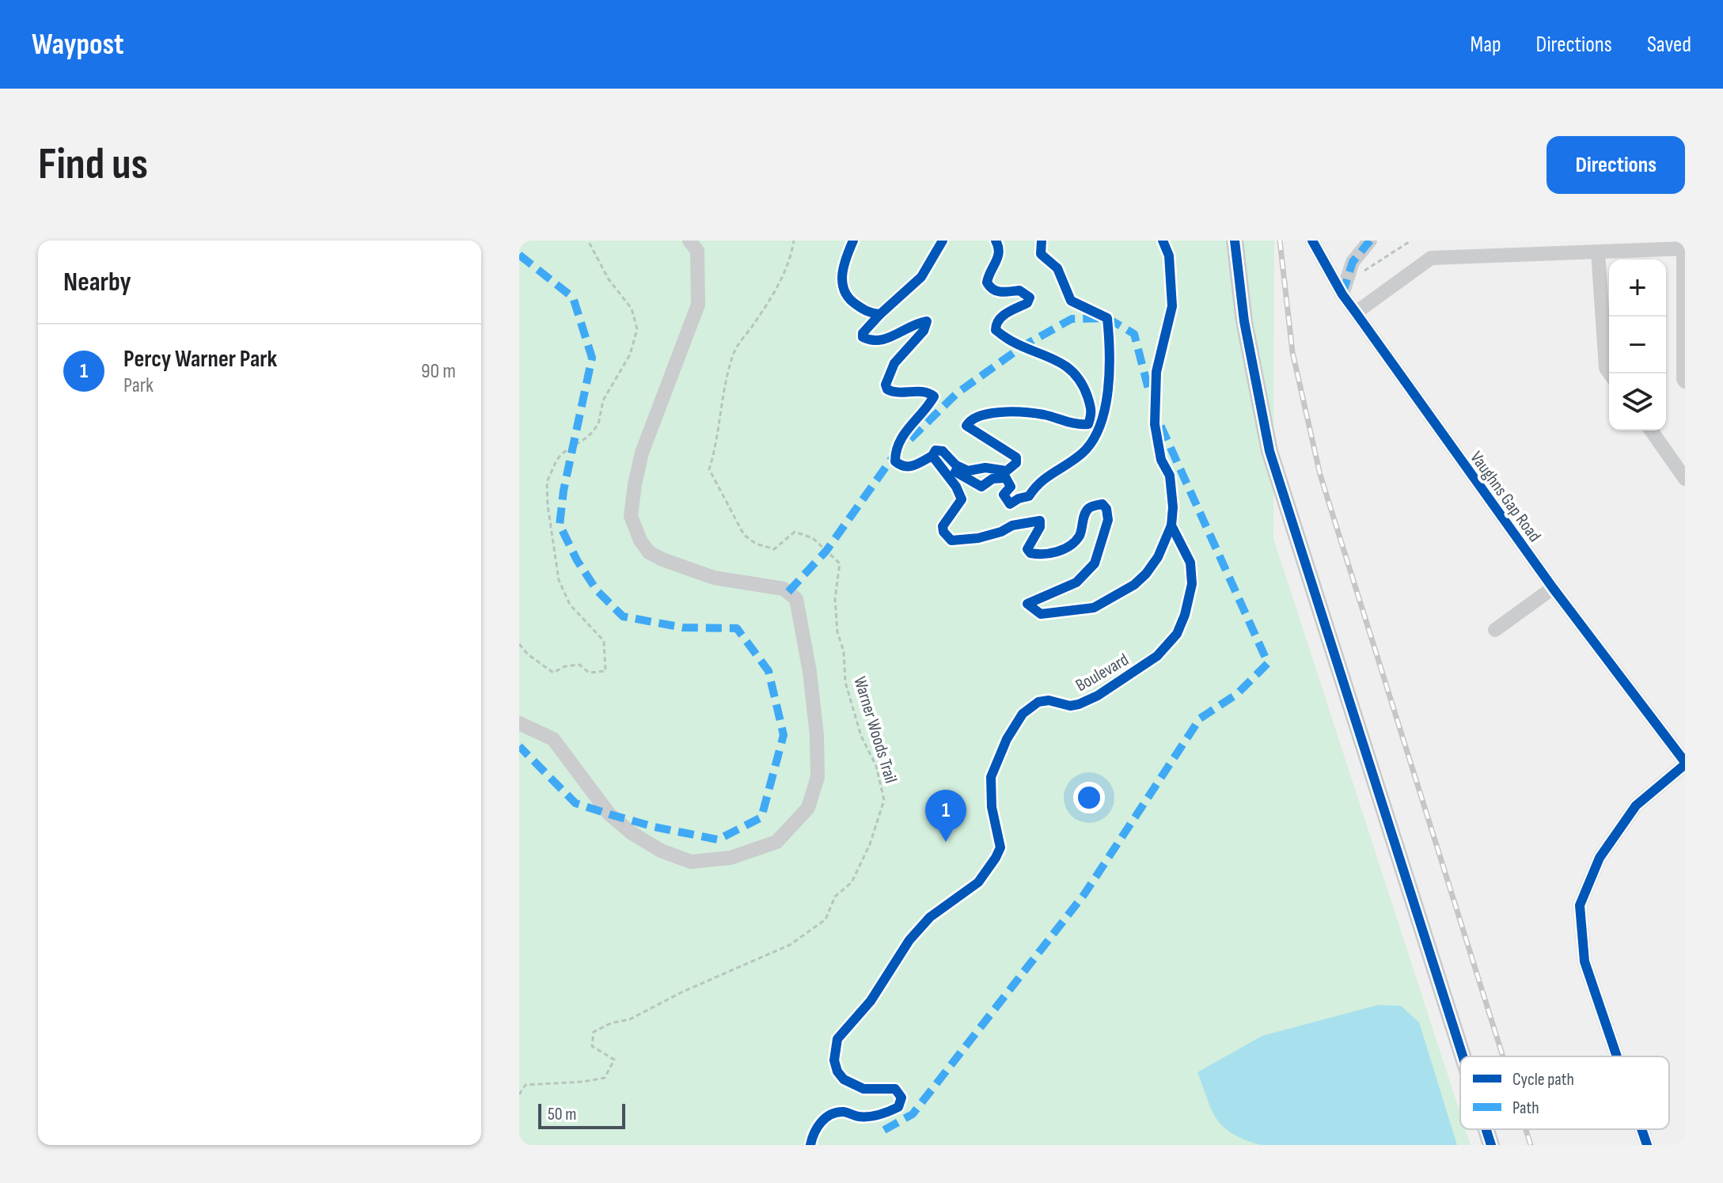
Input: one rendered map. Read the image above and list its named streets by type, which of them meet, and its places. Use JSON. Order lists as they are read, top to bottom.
{
  "streets": {
    "street": ["Vaughns Gap Road"],
    "path": ["Warner Woods Trail"],
    "cycle path": ["Boulevard"]
  },
  "legend": ["Cycle path", "Path"],
  "scale_bar": "50 m",
  "page": {
    "header": "Waypost",
    "nav": ["Map", "Directions", "Saved"],
    "buttons": "Directions",
    "title": "Find us",
    "heading": "Nearby",
    "map_buttons": ["+", "−"],
    "list": [
      {
        "mark": "1",
        "name": "Percy Warner Park",
        "note": "Park",
        "value": "90 m"
      }
    ],
    "pins": "1",
    "scale": "50 m"
  }
}
